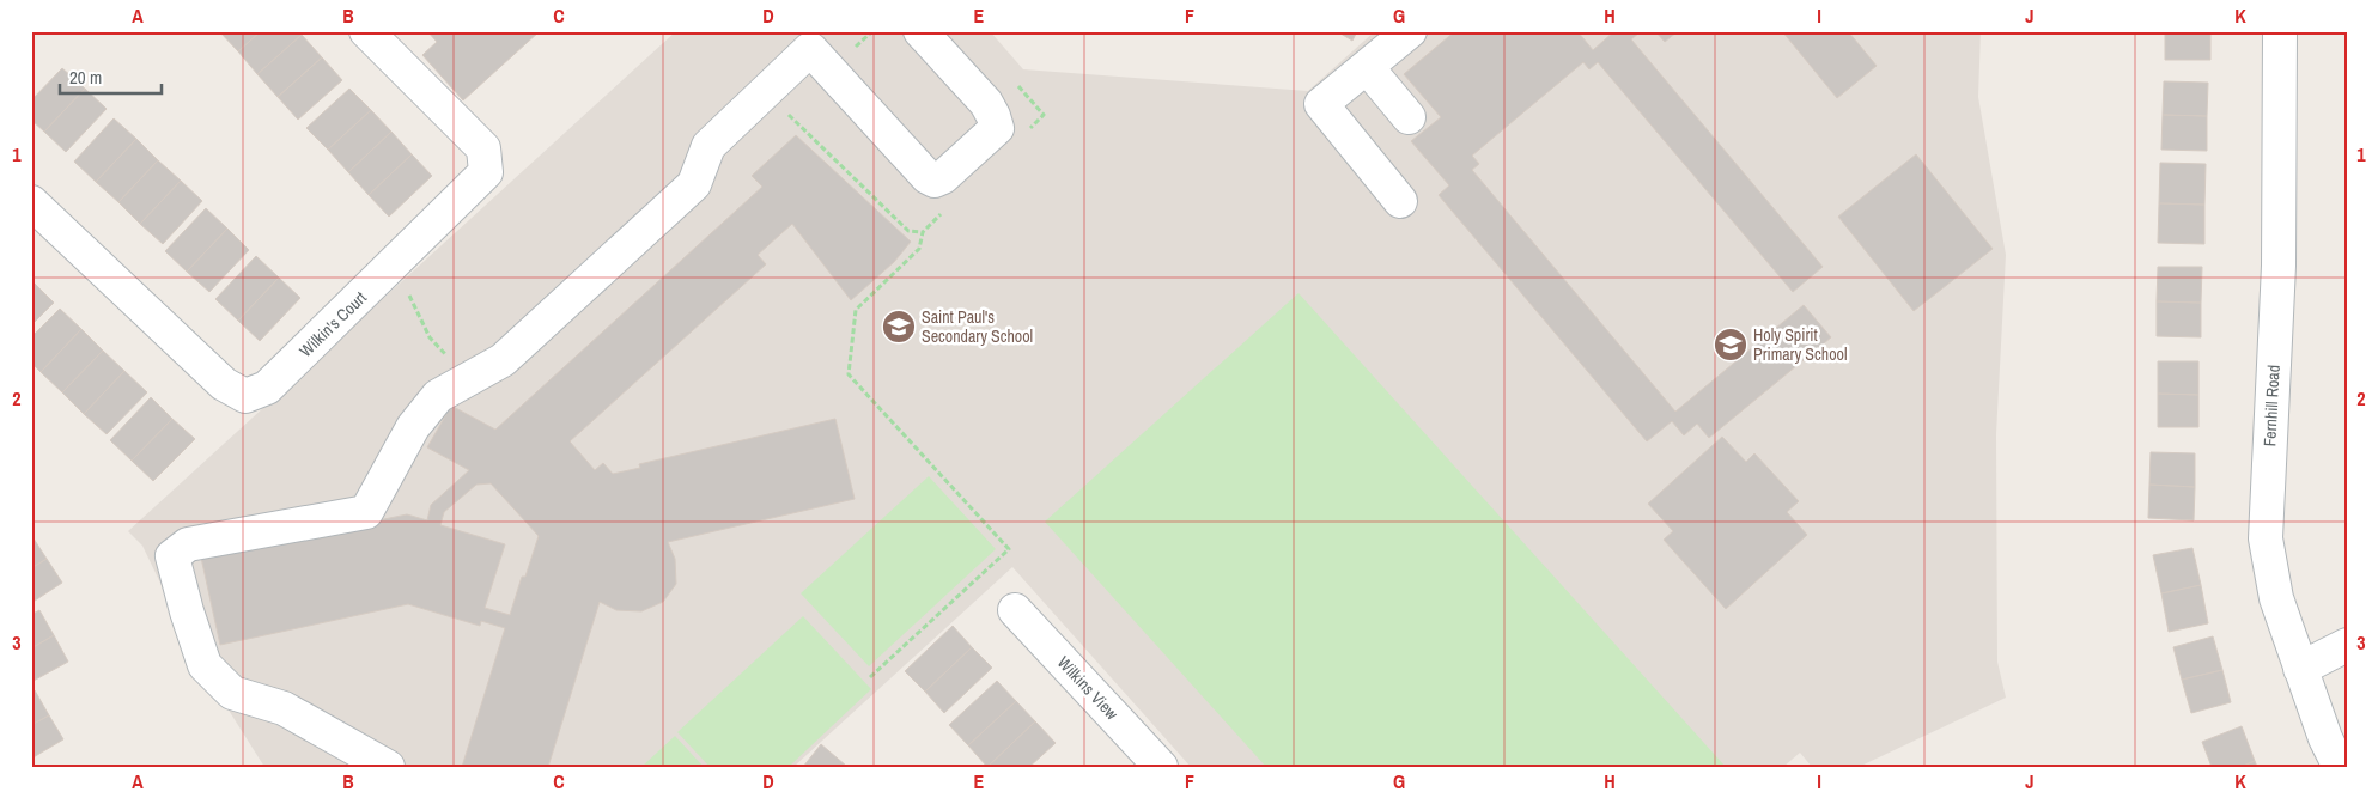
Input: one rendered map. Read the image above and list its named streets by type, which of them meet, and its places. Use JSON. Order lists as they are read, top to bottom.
{
  "streets": {
    "street": ["Wilkin's Court", "Fernhill Road", "Wilkins View"]
  },
  "places": {
    "school or university": ["Saint Paul's Secondary School", "Holy Spirit Primary School"]
  },
  "scale_bar": "20 m",
  "grid": {
    "columns": [
      "A",
      "B",
      "C",
      "D",
      "E",
      "F",
      "G",
      "H",
      "I",
      "J",
      "K"
    ],
    "rows": ["1", "2", "3"]
  }
}
